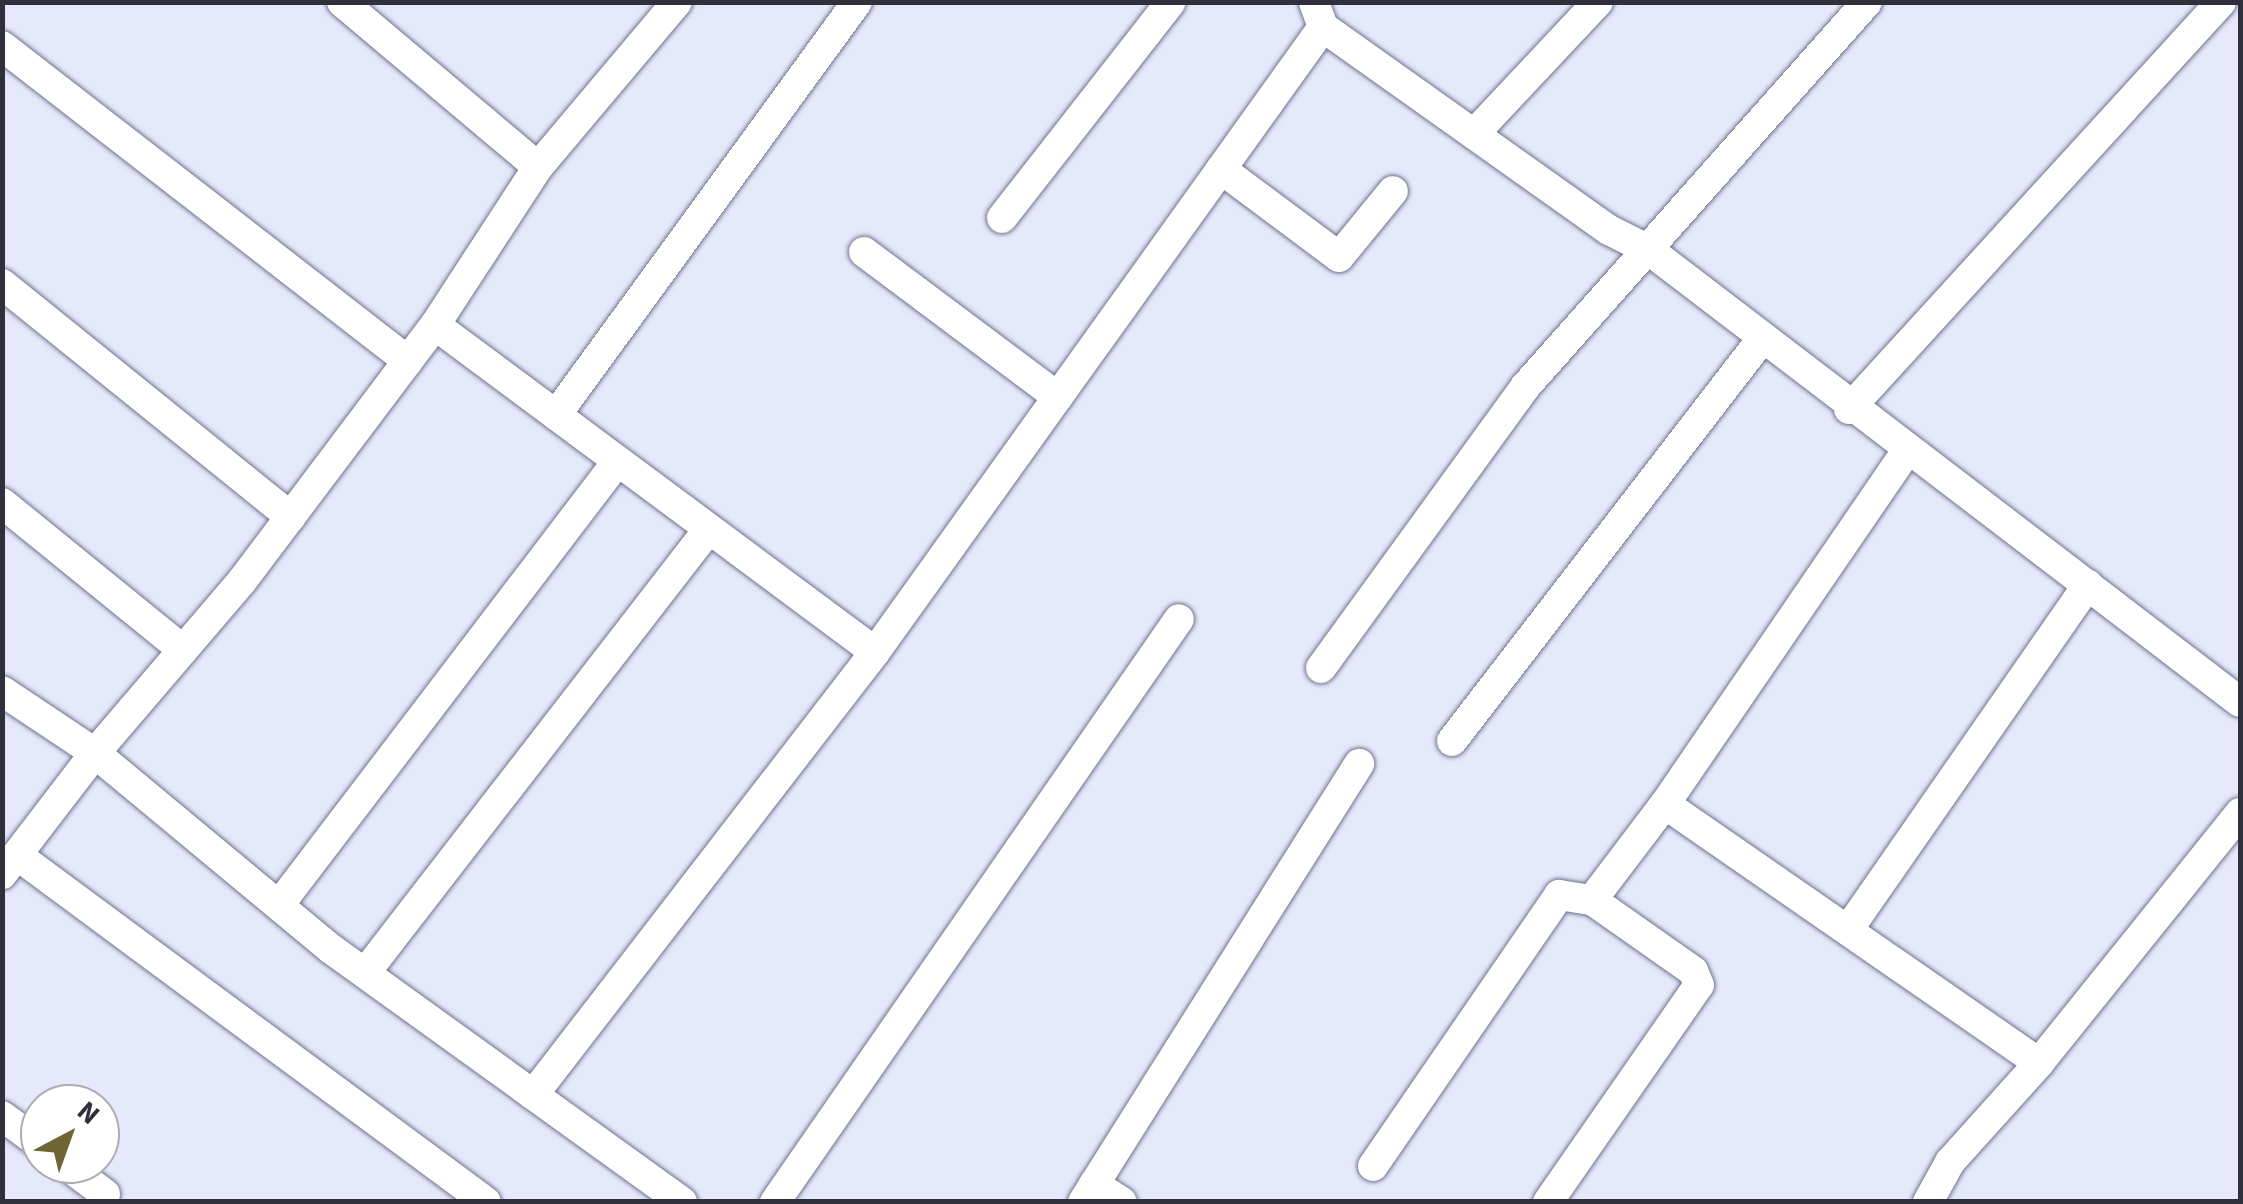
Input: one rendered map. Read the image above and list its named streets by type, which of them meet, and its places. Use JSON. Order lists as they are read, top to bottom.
{
  "north": "top right"
}
